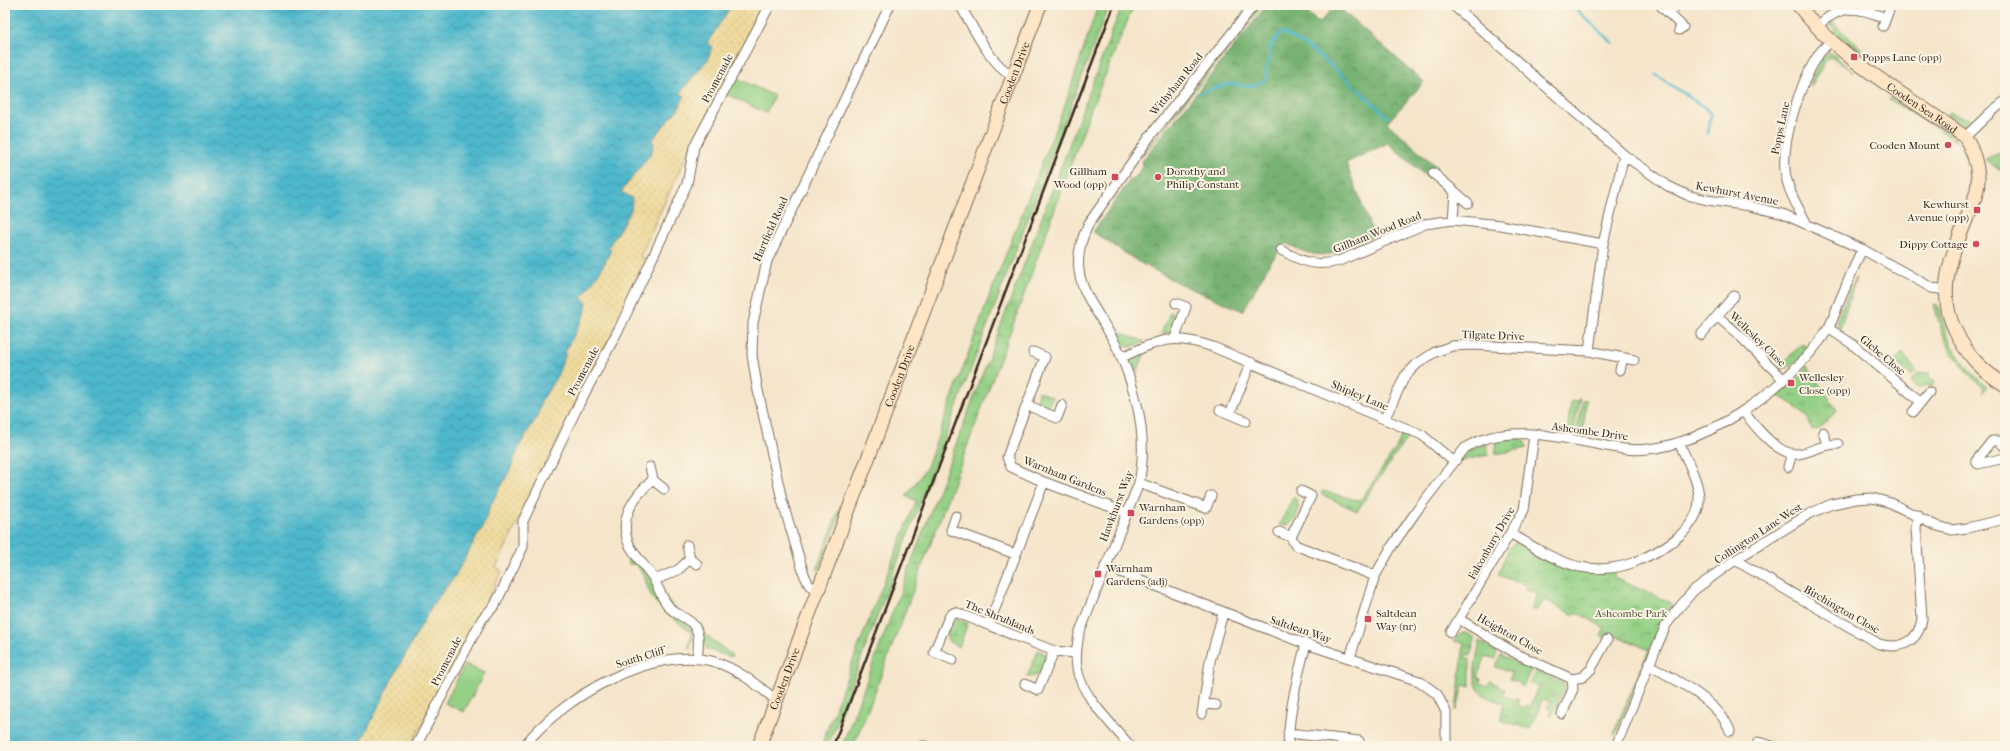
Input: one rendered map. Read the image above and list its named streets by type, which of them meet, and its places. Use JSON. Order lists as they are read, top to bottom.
{
  "streets": {
    "main road": ["Cooden Drive", "Cooden Sea Road"],
    "street": [
      "Promenade",
      "Withyham Road",
      "Popps Lane",
      "Kewhurst Avenue",
      "Hartfield Road",
      "Gillham Wood Road",
      "Tilgate Drive",
      "Wellesley Close",
      "Glebe Close",
      "Shipley Lane",
      "Ashcombe Drive",
      "Warnham Gardens",
      "Hawkhurst Way",
      "Collington Lane West",
      "Falconbury Drive",
      "Birchington Close",
      "The Shrublands",
      "Saltdean Way",
      "Heighton Close",
      "South Cliff"
    ]
  },
  "crossings": [
    ["Cooden Drive", "Hartfield Road"],
    ["Cooden Drive", "South Cliff"],
    ["Withyham Road", "Hawkhurst Way"],
    ["Cooden Sea Road", "Popps Lane"],
    ["Cooden Sea Road", "Kewhurst Avenue"],
    ["Popps Lane", "Kewhurst Avenue"],
    ["Kewhurst Avenue", "Ashcombe Drive"],
    ["Tilgate Drive", "Shipley Lane"],
    ["Wellesley Close", "Ashcombe Drive"],
    ["Glebe Close", "Ashcombe Drive"],
    ["Shipley Lane", "Ashcombe Drive"],
    ["Shipley Lane", "Hawkhurst Way"],
    ["Ashcombe Drive", "Falconbury Drive"],
    ["Ashcombe Drive", "Saltdean Way"],
    ["Warnham Gardens", "Hawkhurst Way"],
    ["Hawkhurst Way", "The Shrublands"],
    ["Hawkhurst Way", "Saltdean Way"],
    ["Collington Lane West", "Birchington Close"],
    ["Falconbury Drive", "Heighton Close"]
  ],
  "parks": ["Ashcombe Park"],
  "places": {
    "transit": [
      "Popps Lane (opp)",
      "Gillham Wood (opp)",
      "Kewhurst Avenue (opp)",
      "Wellesley Close (opp)",
      "Warnham Gardens (opp)",
      "Warnham Gardens (adj)",
      "Saltdean Way (nr)"
    ],
    "other": ["Cooden Mount", "Dorothy and Philip Constant", "Dippy Cottage"]
  }
}
